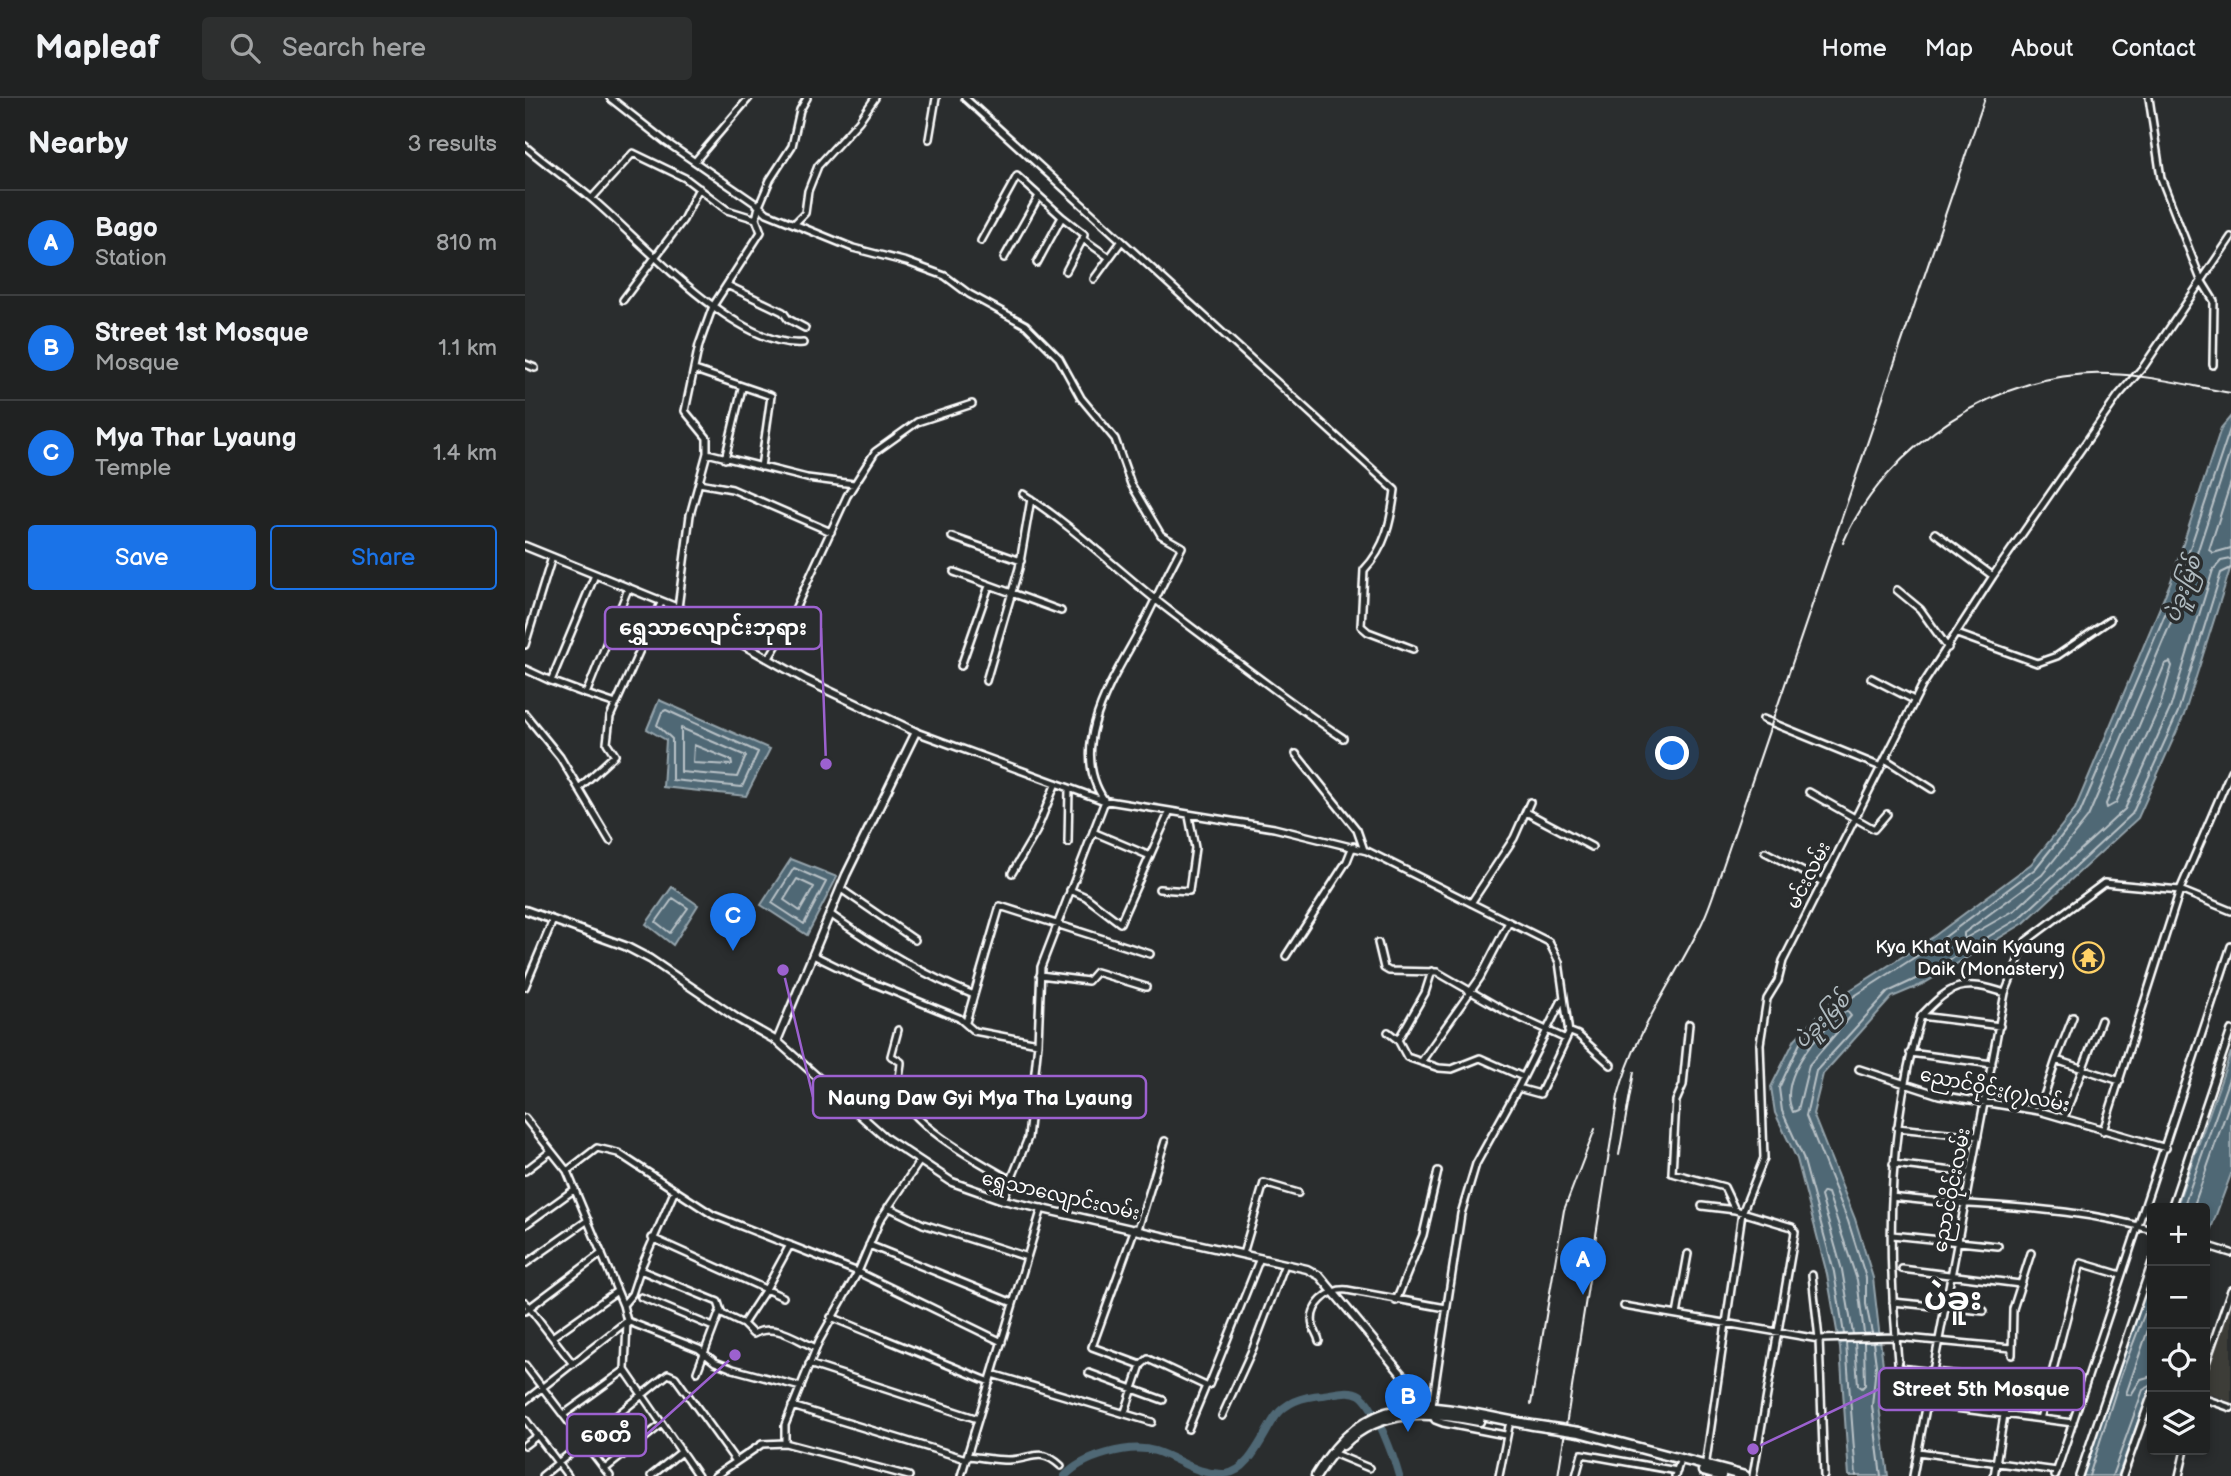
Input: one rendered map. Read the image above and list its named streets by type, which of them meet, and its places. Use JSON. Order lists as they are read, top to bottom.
{
  "streets": {
    "street": [
      "မင်းလမ်း",
      "ညောင်ဝိုင်း(၇)လမ်း",
      "ညောင်ဝိုင်းလမ်း",
      "ရွှေသာလျောင်းလမ်း"
    ]
  },
  "crossings": [
    ["ညောင်ဝိုင်း(၇)လမ်း", "ညောင်ဝိုင်းလမ်း"]
  ],
  "districts": ["ပဲခူး"],
  "water": ["ပဲခူးမြစ်"],
  "places": {
    "other": [
      "ရွှေသာလျောင်းဘုရား",
      "Naung Daw Gyi Mya Tha Lyaung",
      "စေတီ",
      "Street 5th Mosque"
    ],
    "temple": ["Kya Khat Wain Kyaung Daik (Monastery)"]
  },
  "page": {
    "header": "Mapleaf",
    "search": "Search here",
    "nav": [
      "Home",
      "Map",
      "About",
      "Contact"
    ],
    "heading": ["Nearby", "3 results"],
    "list": [
      {
        "mark": "A",
        "name": "Bago",
        "note": "Station",
        "value": "810 m"
      },
      {
        "mark": "B",
        "name": "Street 1st Mosque",
        "note": "Mosque",
        "value": "1.1 km"
      },
      {
        "mark": "C",
        "name": "Mya Thar Lyaung",
        "note": "Temple",
        "value": "1.4 km"
      }
    ],
    "buttons": ["Save", "Share"],
    "pins": ["C", "A", "B"],
    "map_buttons": ["+", "−"]
  }
}
